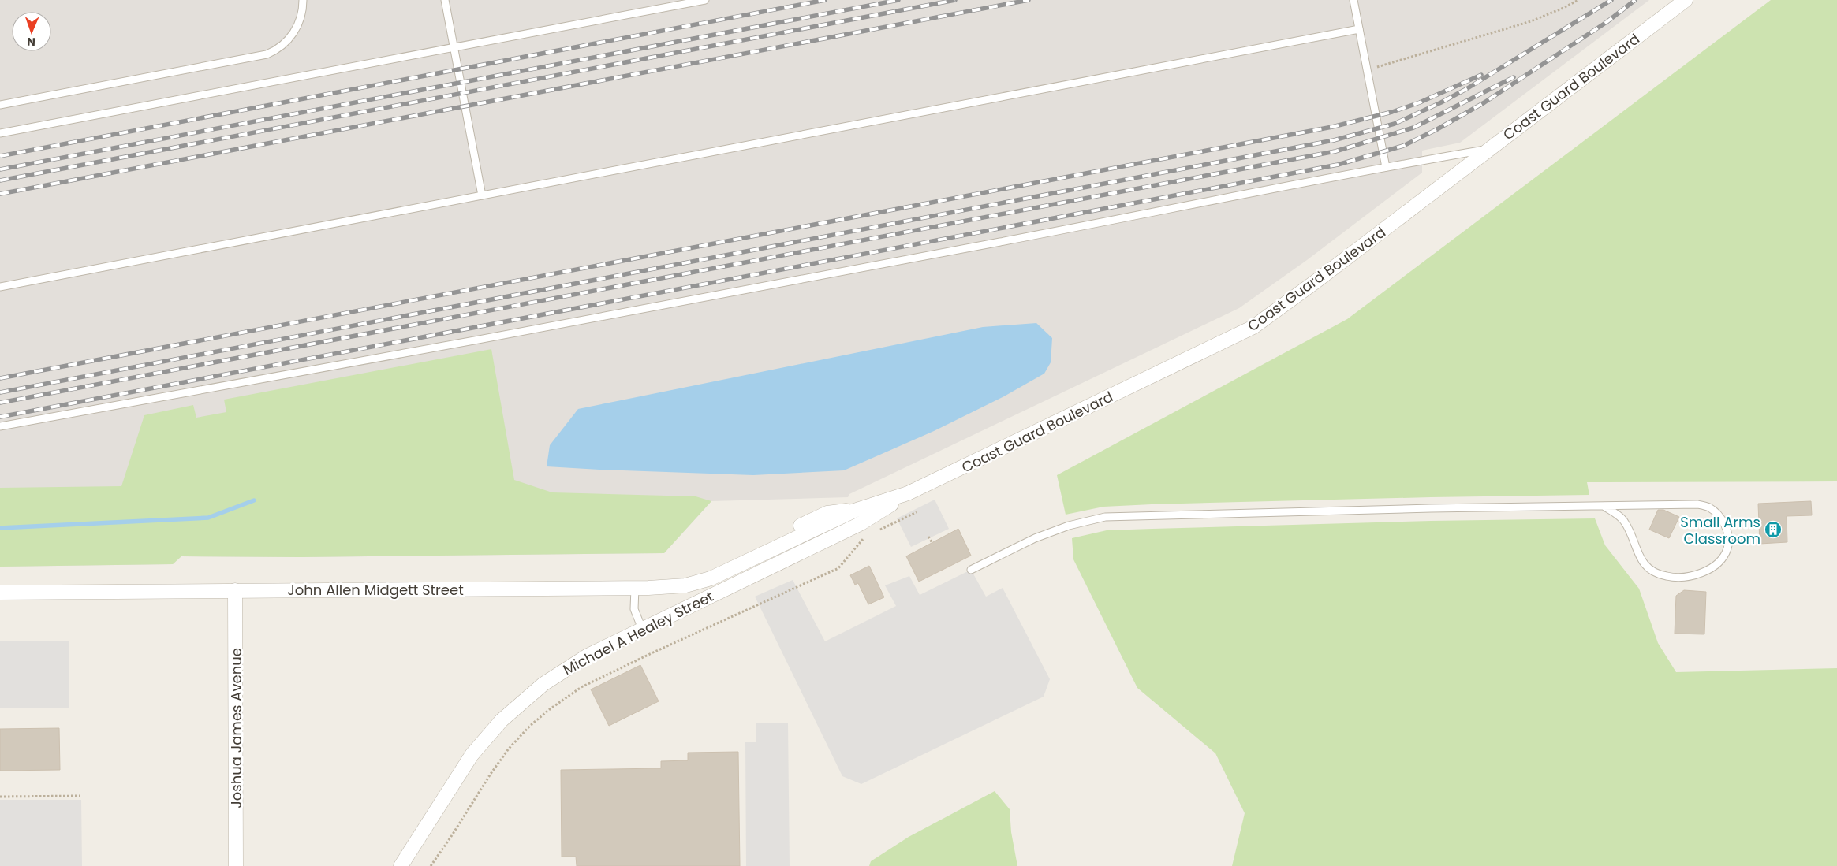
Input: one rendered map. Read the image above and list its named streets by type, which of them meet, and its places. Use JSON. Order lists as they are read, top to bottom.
{
  "streets": {
    "street": [
      "Coast Guard Boulevard",
      "John Allen Midgett Street",
      "Michael A Healey Street",
      "Joshua James Avenue"
    ]
  },
  "crossings": [
    ["Coast Guard Boulevard", "John Allen Midgett Street"],
    ["Coast Guard Boulevard", "Michael A Healey Street"],
    ["John Allen Midgett Street", "Joshua James Avenue"]
  ],
  "places": {
    "building": ["Small Arms Classroom"]
  },
  "north": "bottom"
}
